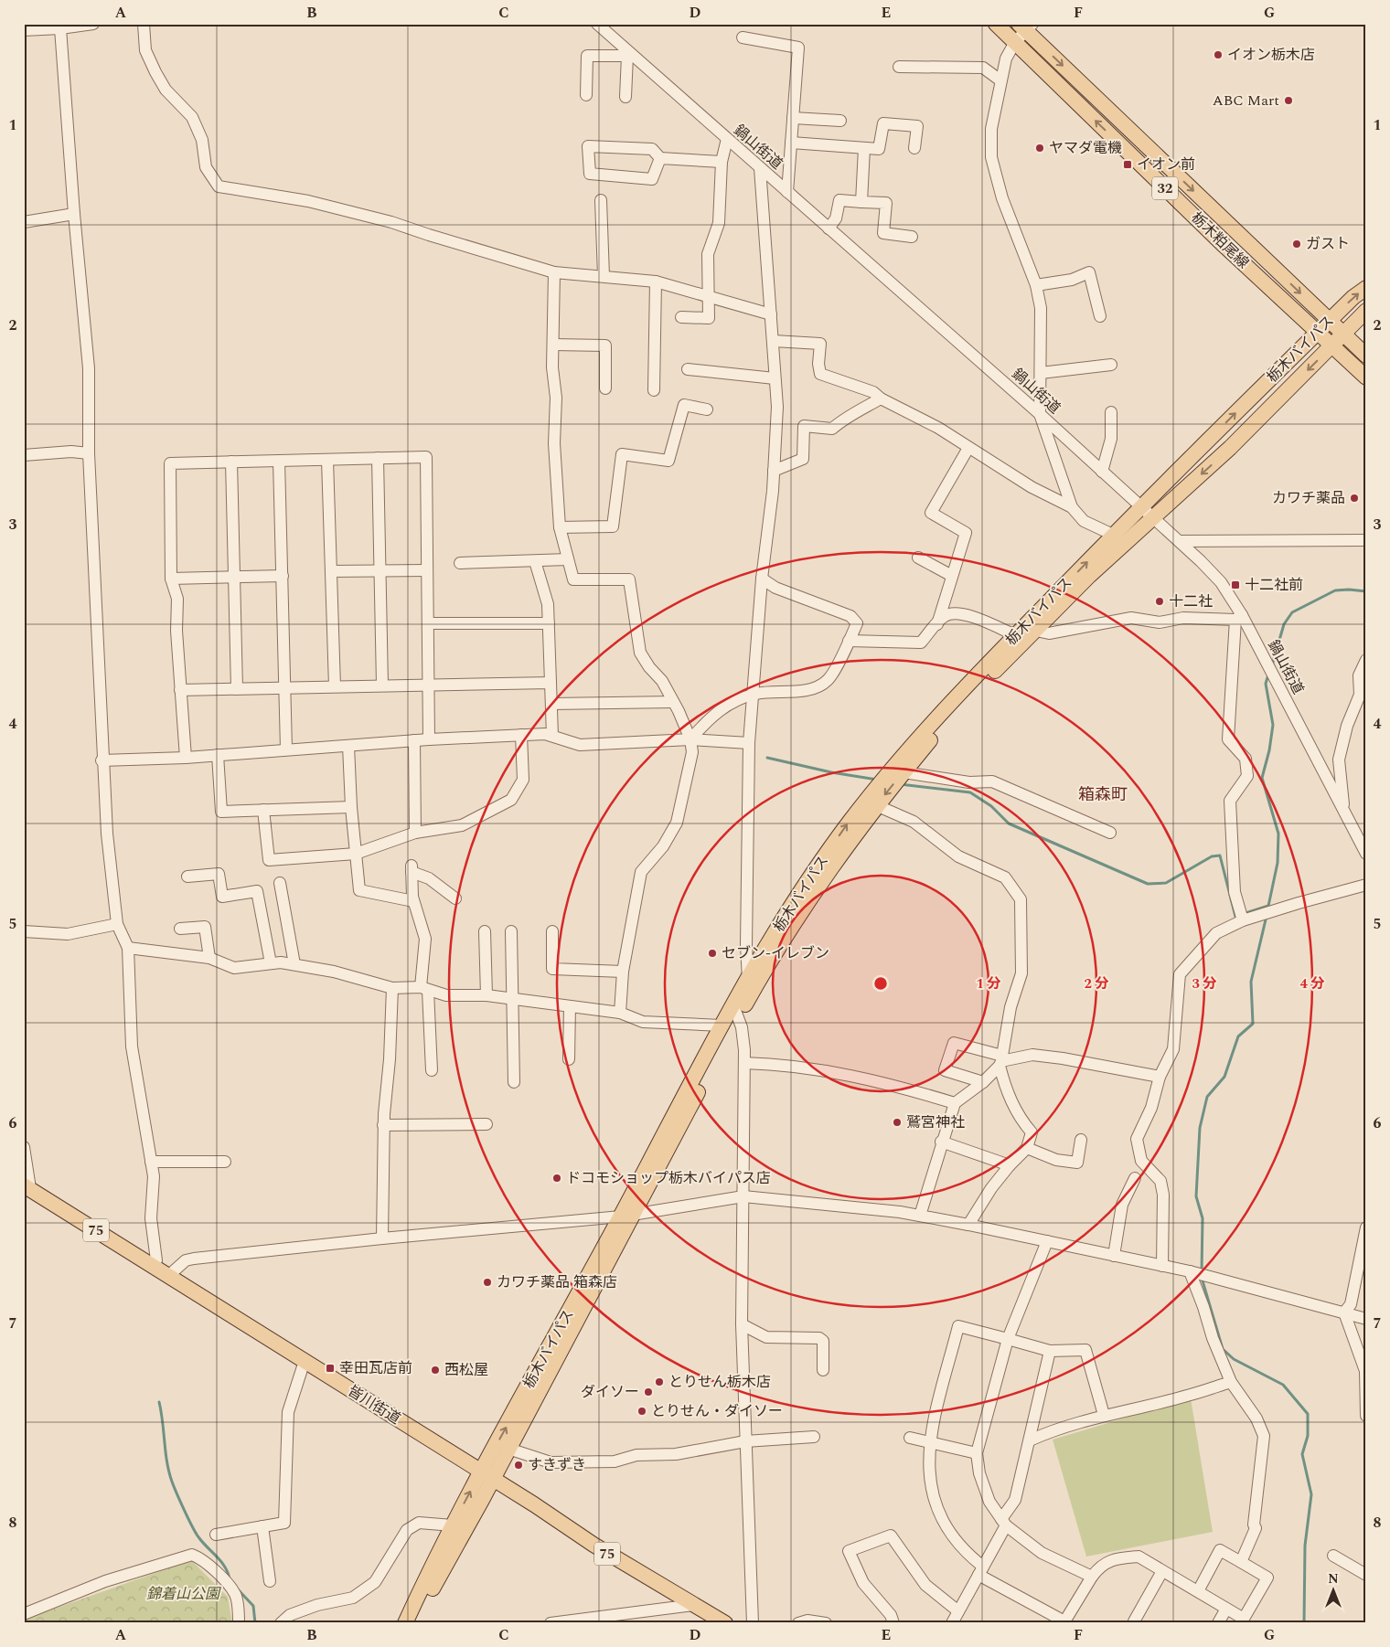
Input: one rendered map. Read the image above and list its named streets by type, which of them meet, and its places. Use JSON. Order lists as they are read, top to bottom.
{
  "streets": {
    "main road": [
      "32",
      "栃木粕尾線",
      "栃木バイパス",
      "75",
      "皆川街道"
    ],
    "street": ["鍋山街道"]
  },
  "crossings": [
    ["鍋山街道", "栃木バイパス"],
    ["栃木粕尾線", "栃木バイパス"],
    ["栃木バイパス", "皆川街道"]
  ],
  "districts": ["箱森町"],
  "parks": ["錦着山公園"],
  "places": {
    "other": [
      "イオン栃木店",
      "ABC Mart",
      "ヤマダ電機",
      "ガスト",
      "カワチ薬品",
      "十二社",
      "セブン-イレブン",
      "鷲宮神社",
      "ドコモショップ栃木バイパス店",
      "カワチ薬品 箱森店",
      "西松屋",
      "とりせん栃木店",
      "ダイソー",
      "とりせん・ダイソー",
      "すきずき"
    ],
    "transit": ["イオン前", "十二社前", "幸田瓦店前"]
  },
  "north": "top",
  "grid": {
    "columns": [
      "A",
      "B",
      "C",
      "D",
      "E",
      "F",
      "G"
    ],
    "rows": [
      "1",
      "2",
      "3",
      "4",
      "5",
      "6",
      "7",
      "8"
    ]
  },
  "rings": [
    "1 分",
    "2 分",
    "3 分",
    "4 分"
  ]
}
